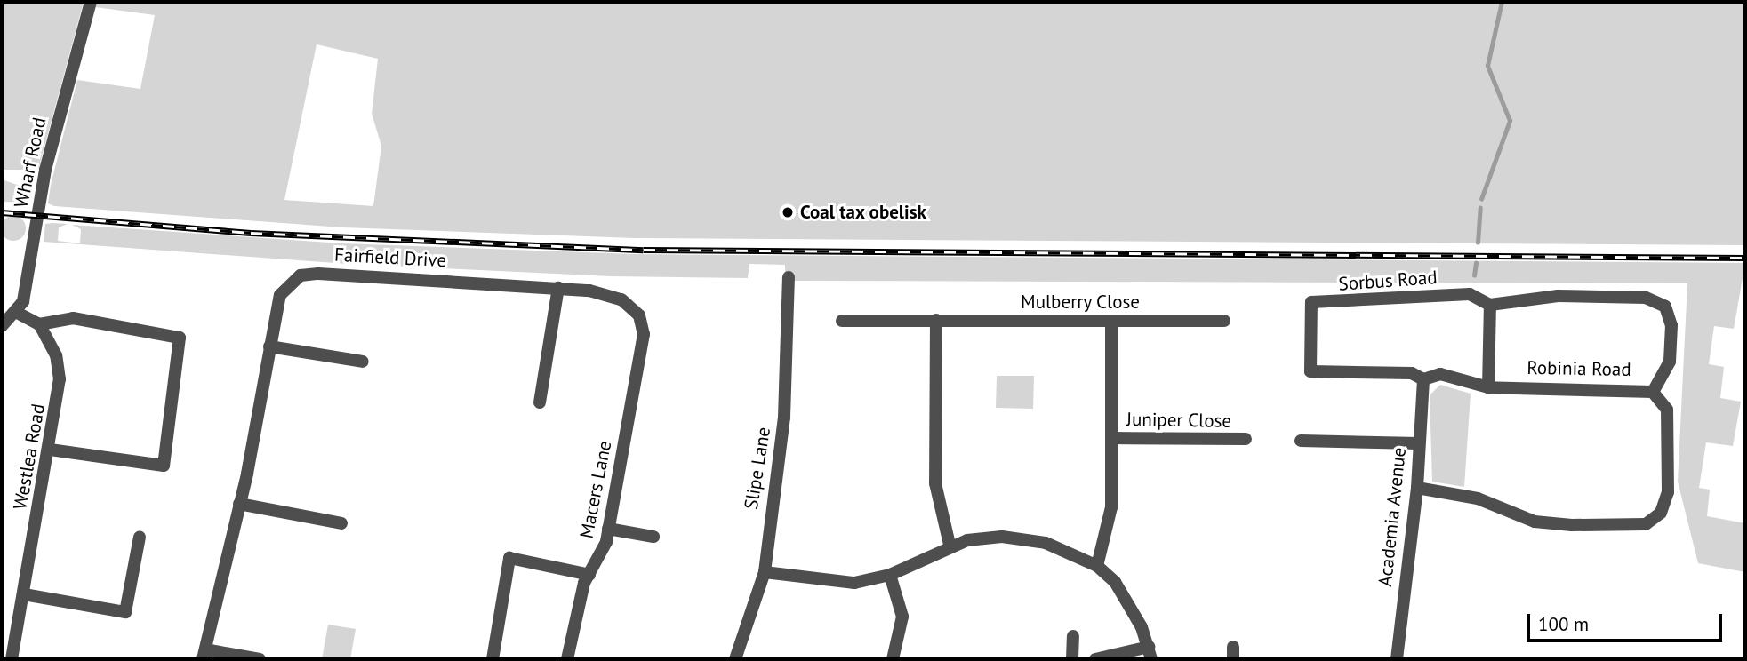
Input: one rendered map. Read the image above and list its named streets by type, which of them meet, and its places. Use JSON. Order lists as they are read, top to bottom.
{
  "streets": {
    "street": [
      "Wharf Road",
      "Fairfield Drive",
      "Sorbus Road",
      "Mulberry Close",
      "Robinia Road",
      "Juniper Close",
      "Westlea Road",
      "Slipe Lane",
      "Macers Lane",
      "Academia Avenue"
    ]
  },
  "crossings": [
    ["Fairfield Drive", "Macers Lane"],
    ["Sorbus Road", "Robinia Road"],
    ["Sorbus Road", "Academia Avenue"],
    ["Mulberry Close", "Juniper Close"],
    ["Robinia Road", "Academia Avenue"]
  ],
  "places": ["Coal tax obelisk"],
  "scale_bar": "100 m"
}
